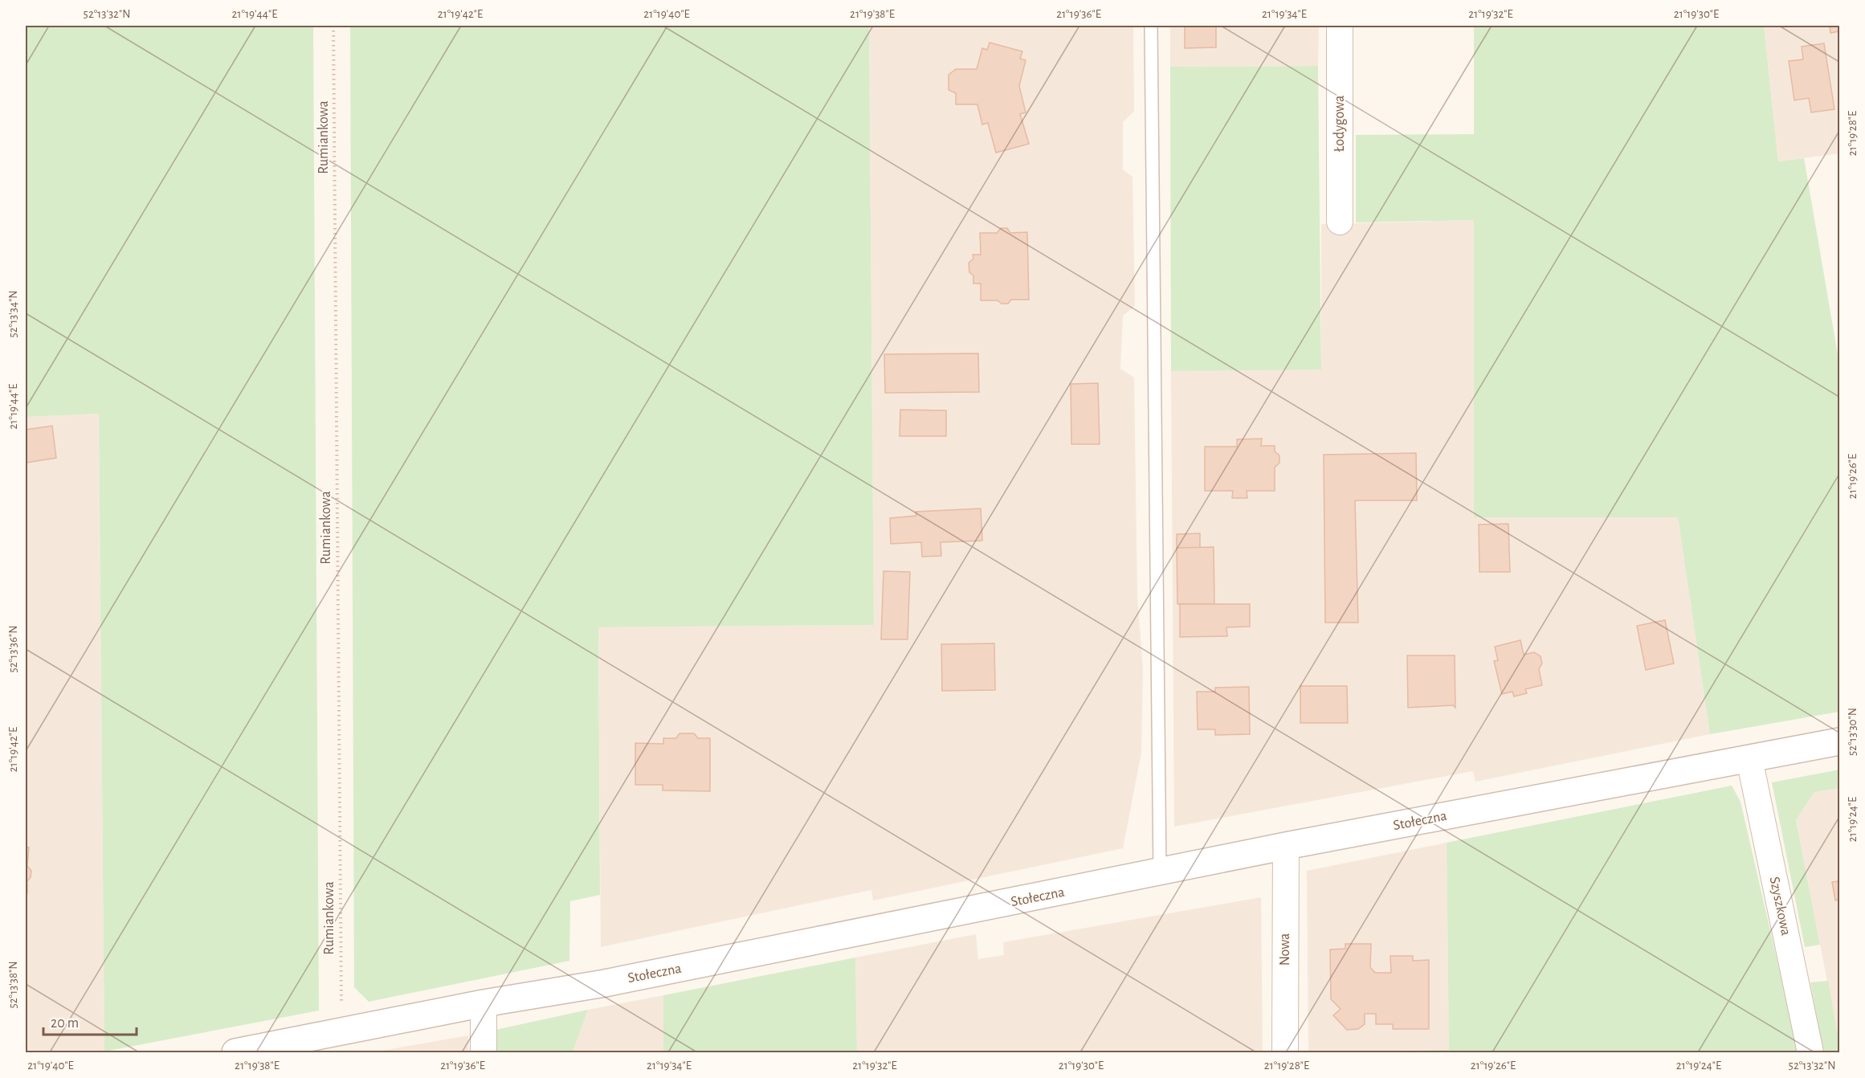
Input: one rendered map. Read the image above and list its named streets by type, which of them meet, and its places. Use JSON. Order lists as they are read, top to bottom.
{
  "streets": {
    "street": [
      "Łodygowa",
      "Stołeczna",
      "Szyszkowa",
      "Nowa"
    ],
    "path": ["Rumiankowa"]
  },
  "crossings": [
    ["Rumiankowa", "Stołeczna"],
    ["Stołeczna", "Szyszkowa"],
    ["Stołeczna", "Nowa"]
  ],
  "scale_bar": "20 m",
  "coordinates": [
    "52°13'32\"N",
    "21°19'44\"E",
    "21°19'42\"E",
    "21°19'40\"E",
    "21°19'38\"E",
    "21°19'36\"E",
    "21°19'34\"E",
    "21°19'32\"E",
    "21°19'30\"E",
    "21°19'28\"E",
    "52°13'34\"N",
    "21°19'26\"E",
    "52°13'36\"N",
    "52°13'30\"N",
    "21°19'24\"E",
    "52°13'38\"N"
  ]
}
